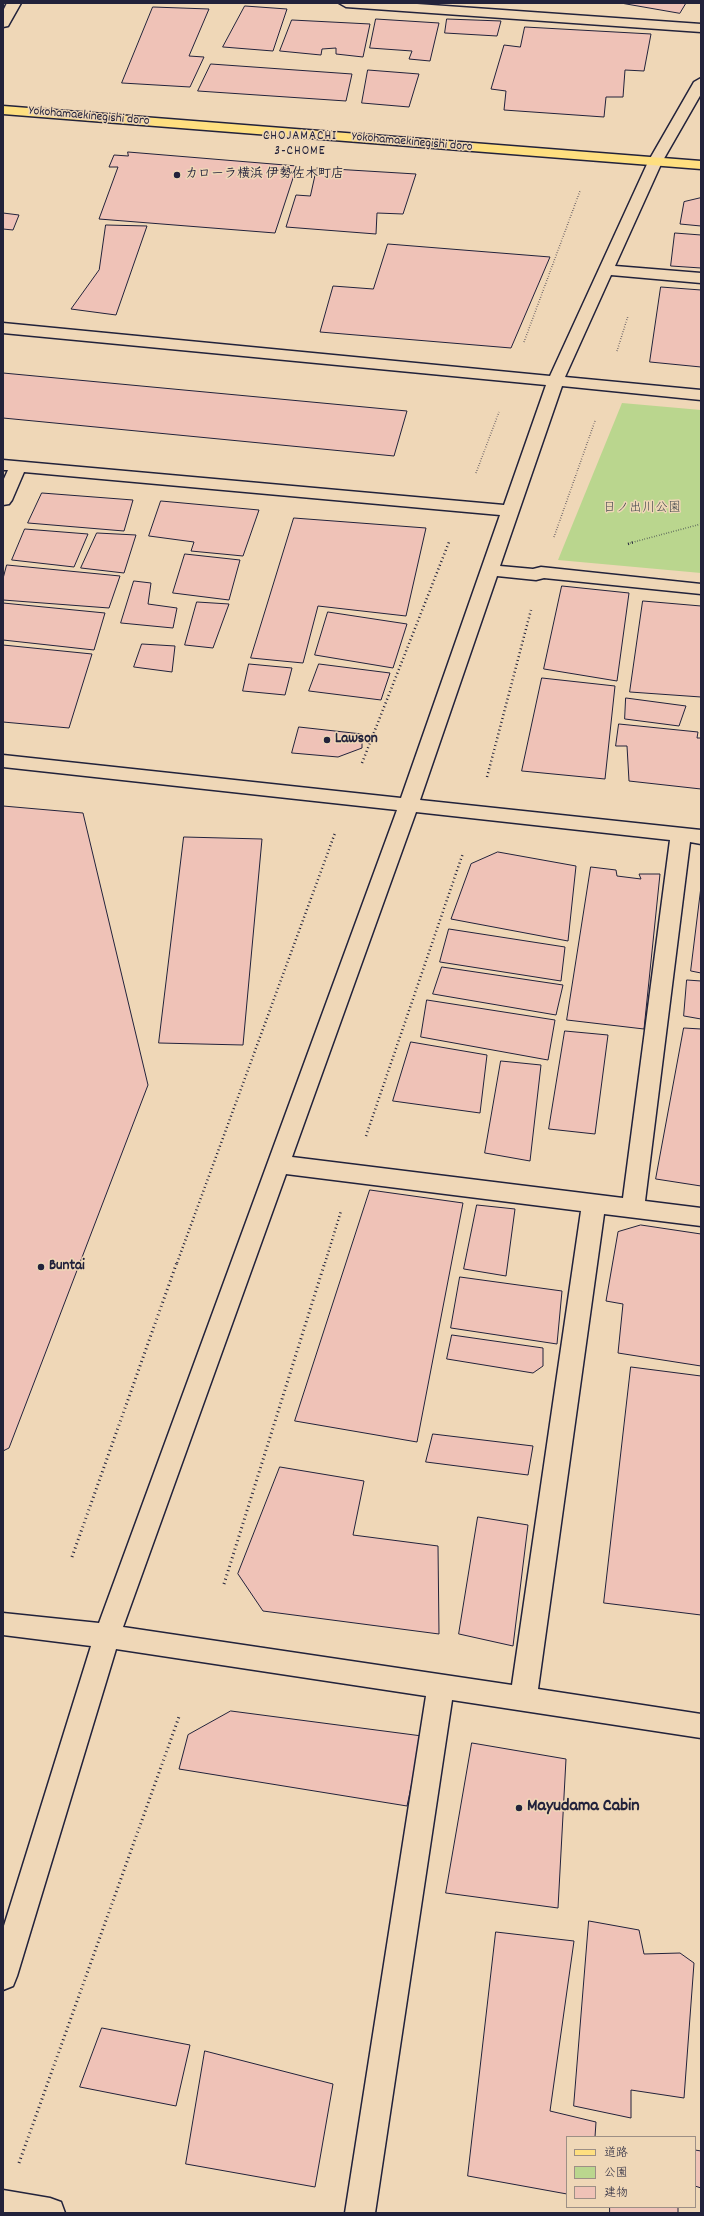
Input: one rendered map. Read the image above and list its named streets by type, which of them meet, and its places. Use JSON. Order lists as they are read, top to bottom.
{
  "streets": {
    "main road": ["Yokohamaekinegishi doro"]
  },
  "districts": ["CHOJAMACHI 3-CHOME"],
  "parks": ["日ノ出川公園"],
  "places": [
    "カローラ横浜 伊勢佐木町店",
    "Lawson",
    "Buntai",
    "Mayudama Cabin"
  ],
  "legend": ["道路", "公園", "建物"]
}
